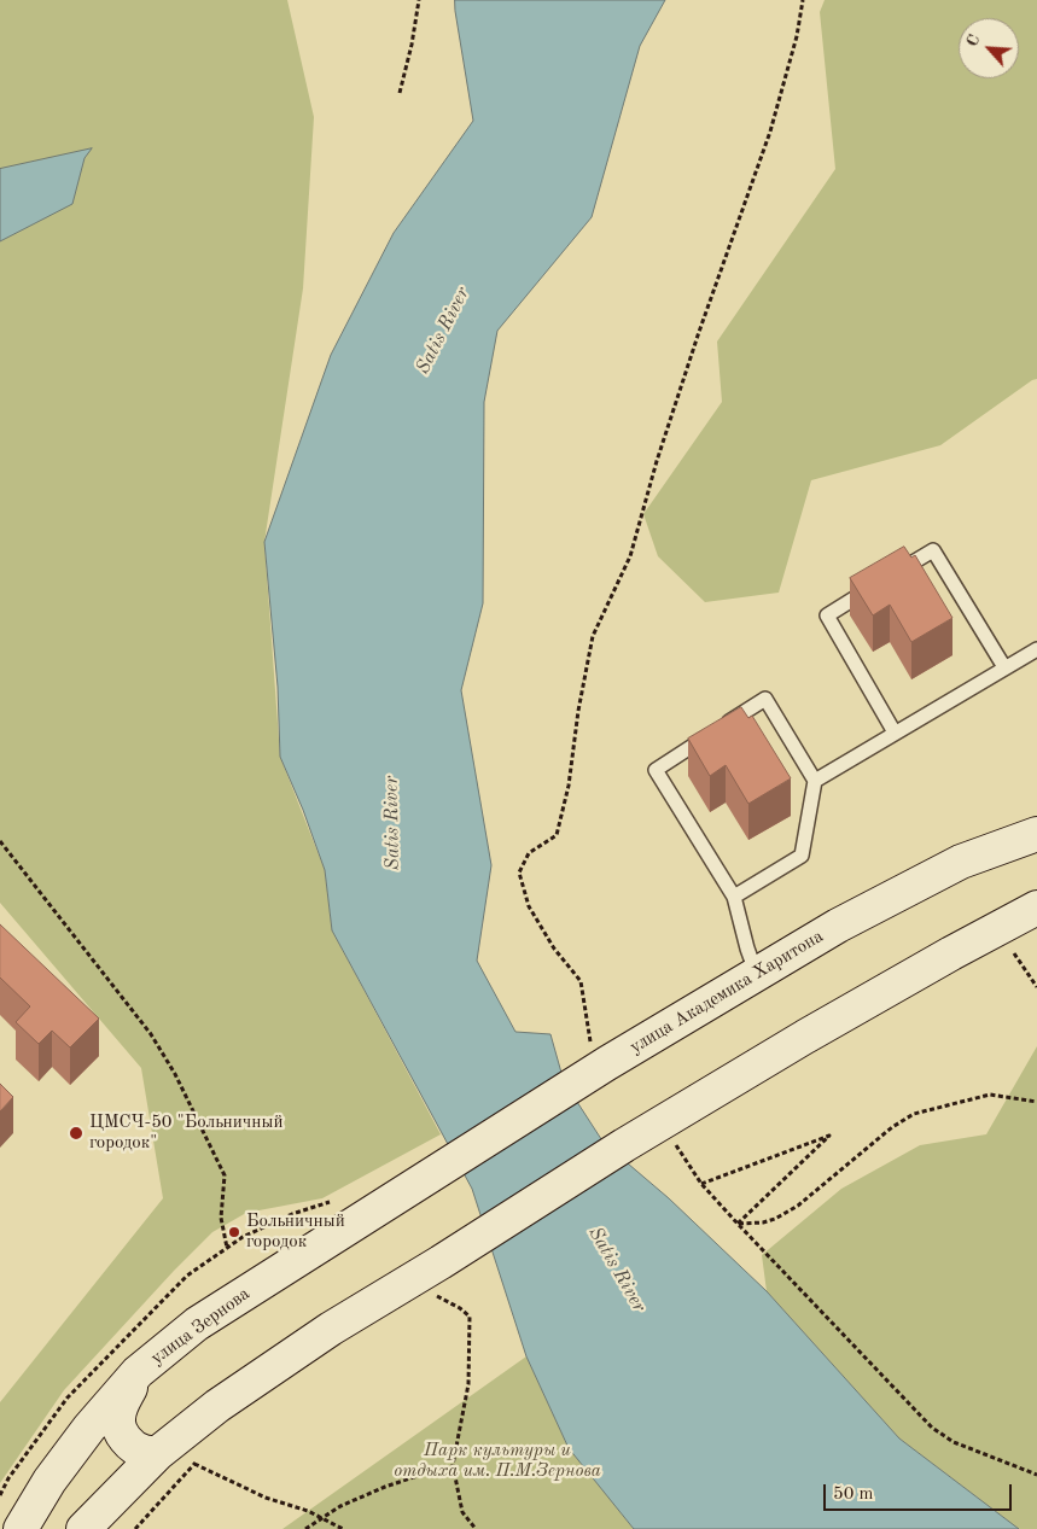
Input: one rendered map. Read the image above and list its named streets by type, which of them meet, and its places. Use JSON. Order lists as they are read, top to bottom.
{
  "streets": {
    "main road": ["улица Академика Харитона", "улица Зернова"]
  },
  "crossings": [
    ["улица Академика Харитона", "улица Зернова"]
  ],
  "water": ["Satis River"],
  "parks": ["Парк культуры и отдыха им. П.М.Зернова"],
  "places": ["ЦМСЧ-50 \"Больничный городок\"", "Больничный городок"],
  "scale_bar": "50 m",
  "north": "top left"
}
